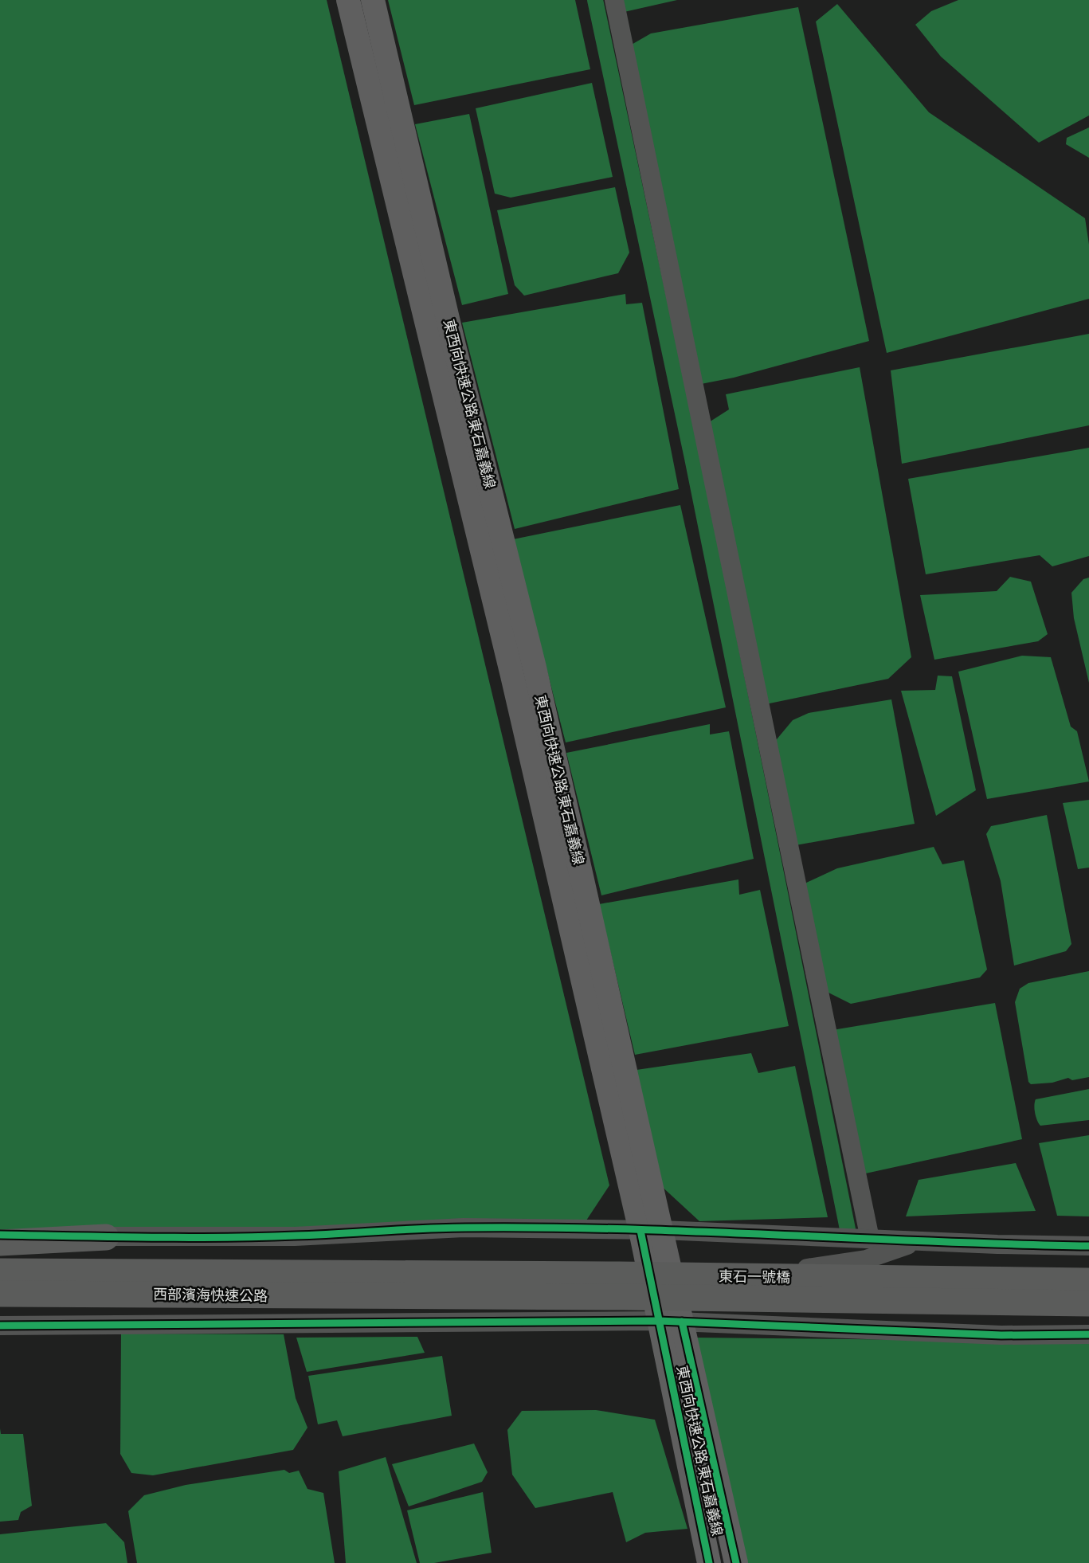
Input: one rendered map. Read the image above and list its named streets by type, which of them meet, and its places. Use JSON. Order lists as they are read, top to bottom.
{
  "streets": {
    "highway": ["東石一號橋", "西部濱海快速公路"],
    "main road": ["東西向快速公路 東石嘉義線"]
  },
  "crossings": [
    ["東石一號橋", "西部濱海快速公路"]
  ]
}
